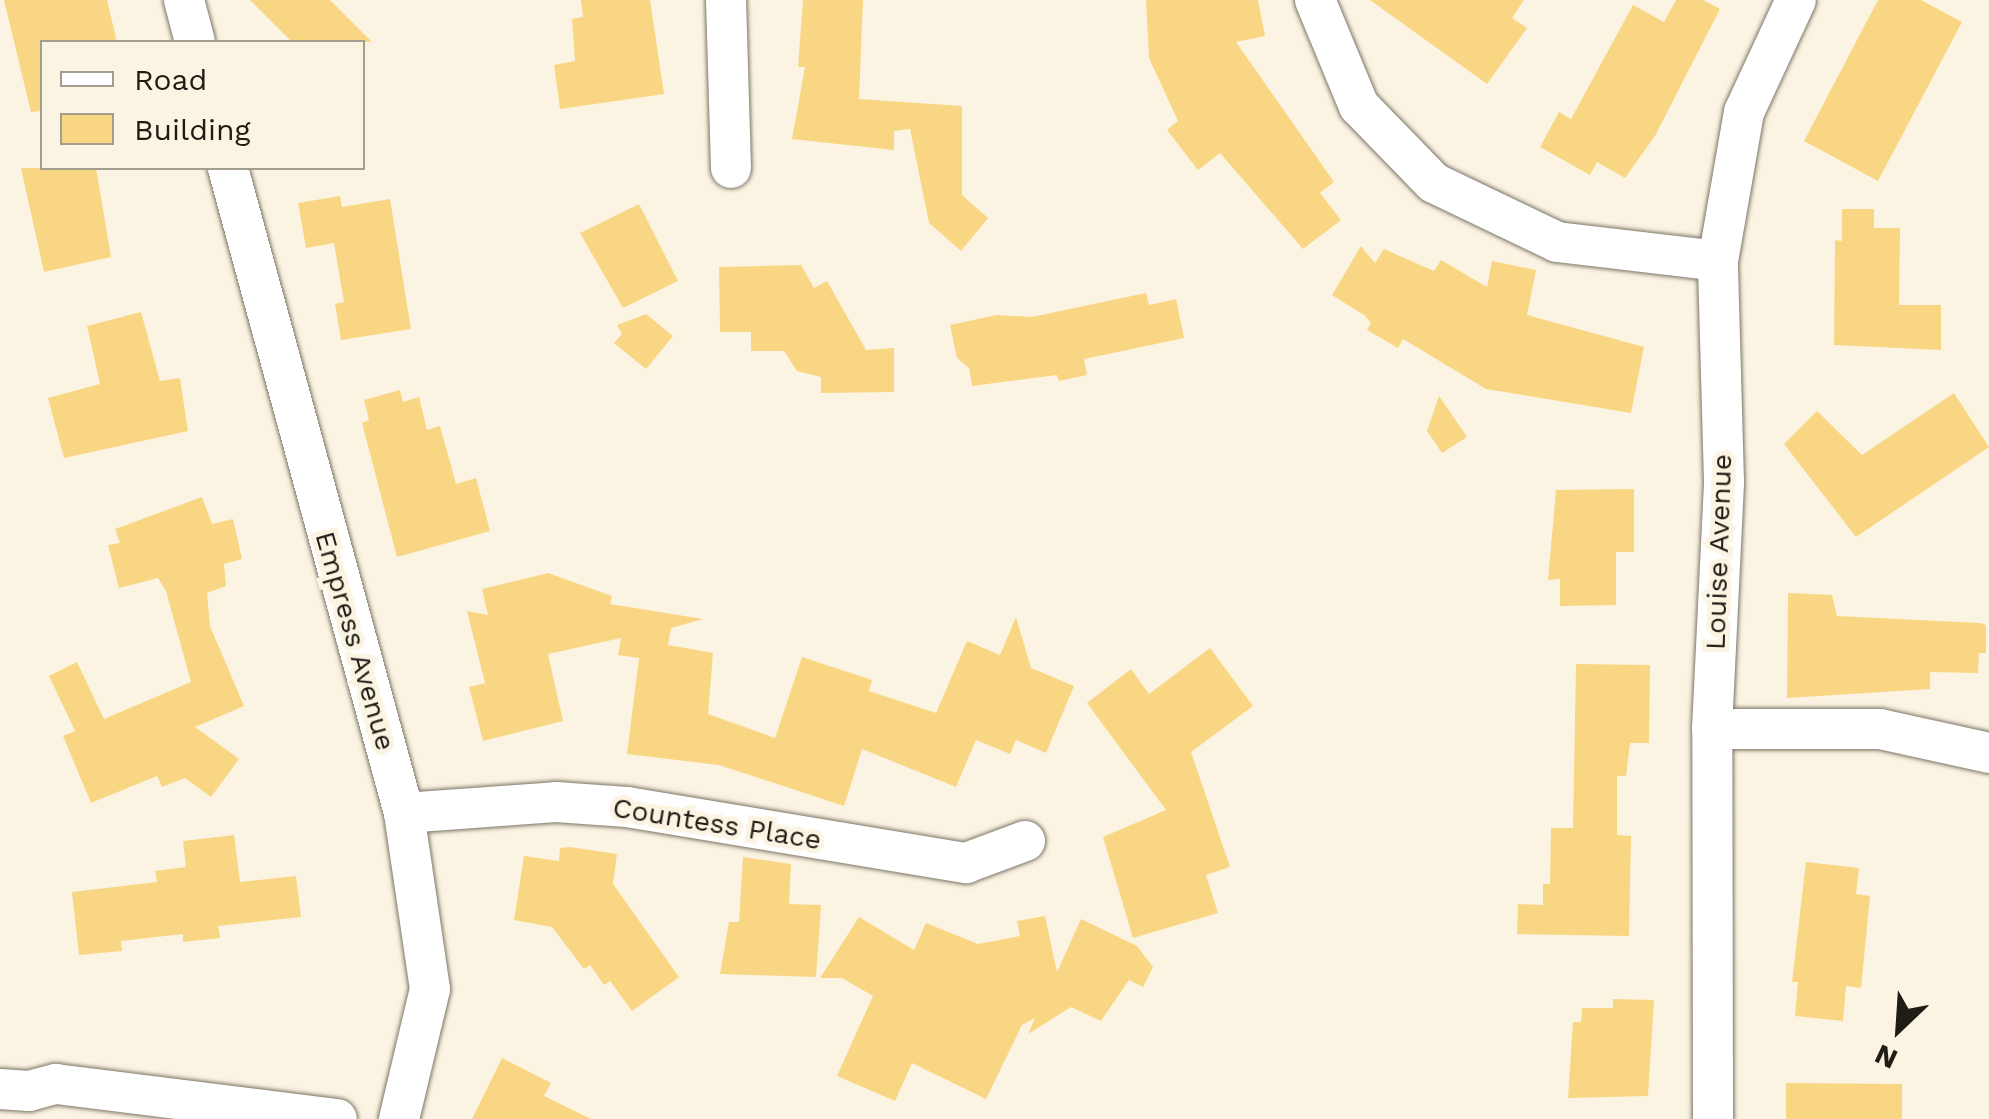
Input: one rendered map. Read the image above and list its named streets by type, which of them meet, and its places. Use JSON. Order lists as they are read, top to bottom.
{
  "streets": {
    "street": ["Louise Avenue", "Empress Avenue", "Countess Place"]
  },
  "crossings": [
    ["Empress Avenue", "Countess Place"]
  ],
  "legend": ["Road", "Building"],
  "north": "bottom left"
}
